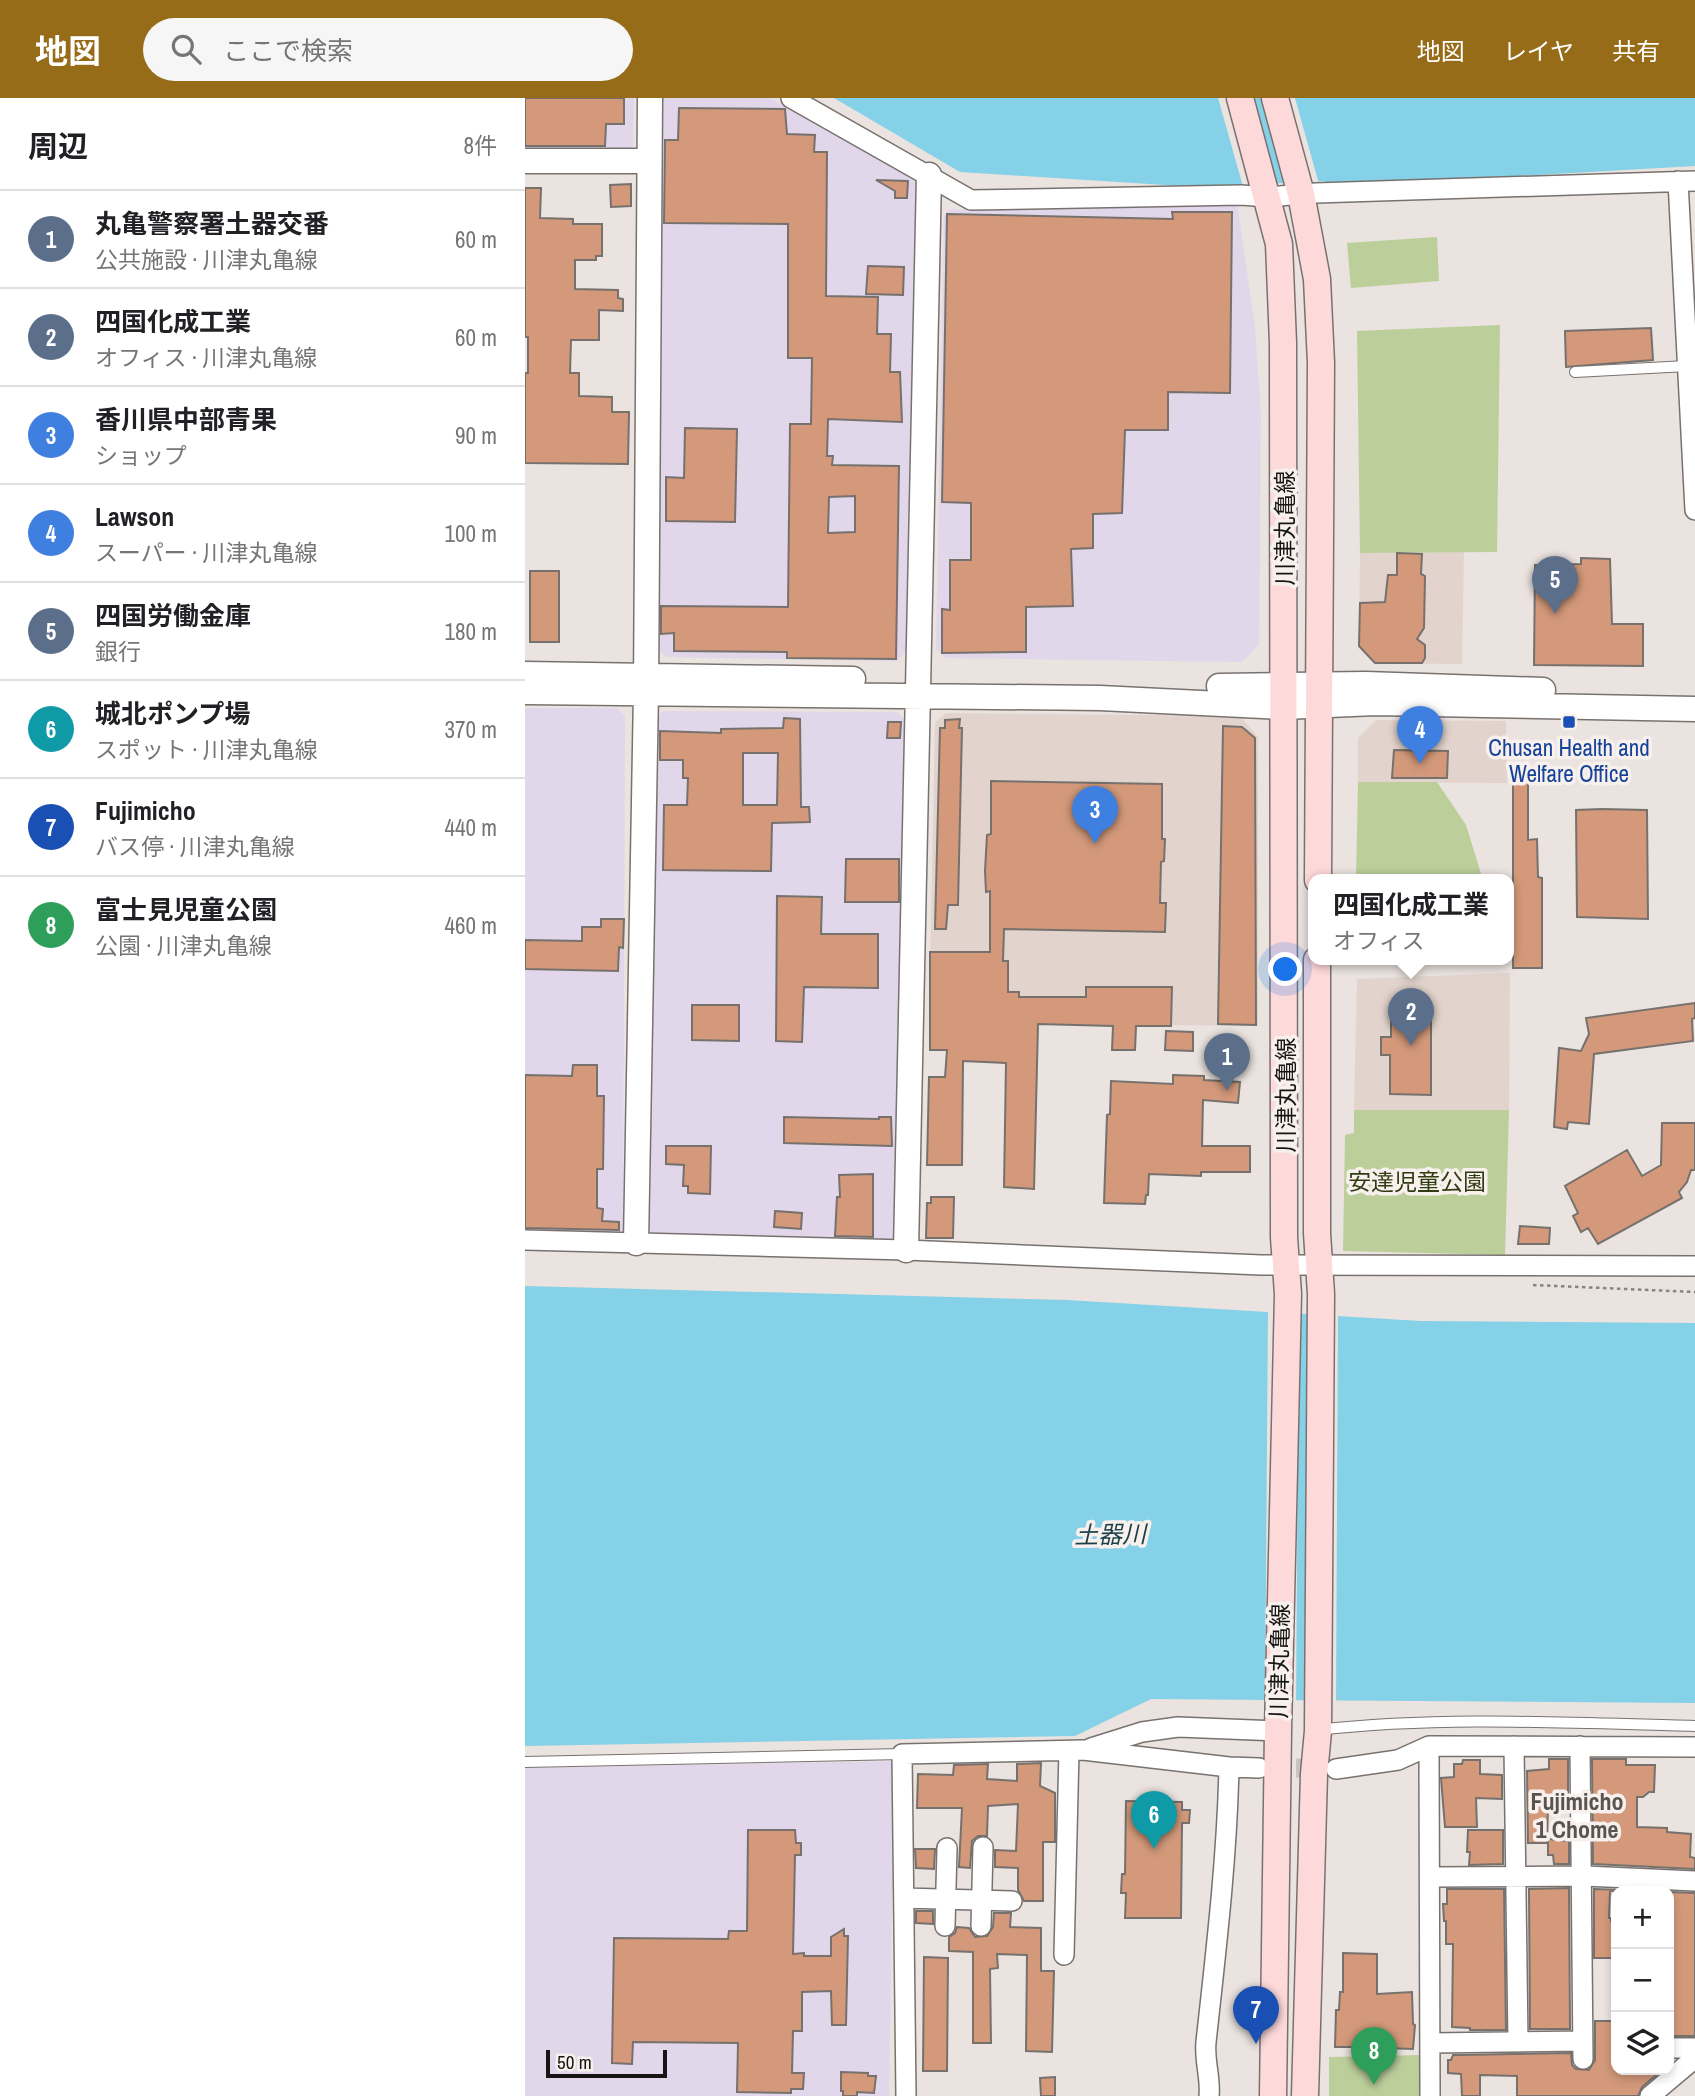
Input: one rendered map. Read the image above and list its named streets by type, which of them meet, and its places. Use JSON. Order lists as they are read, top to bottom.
{
  "streets": {
    "main road": ["川津丸亀線"]
  },
  "districts": ["Fujimicho 1 Chome"],
  "water": ["土器川"],
  "parks": ["安達児童公園"],
  "places": {
    "transit": ["Chusan Health and Welfare Office"]
  },
  "scale_bar": "50 m",
  "page": {
    "header": "地図",
    "search": "ここで検索",
    "nav": ["地図", "レイヤ", "共有"],
    "heading": ["周辺", "8件"],
    "list": [
      {
        "mark": "1",
        "name": "丸亀警察署土器交番",
        "note": "公共施設 · 川津丸亀線",
        "value": "60 m"
      },
      {
        "mark": "2",
        "name": "四国化成工業",
        "note": "オフィス · 川津丸亀線",
        "value": "60 m"
      },
      {
        "mark": "3",
        "name": "香川県中部青果",
        "note": "ショップ",
        "value": "90 m"
      },
      {
        "mark": "4",
        "name": "Lawson",
        "note": "スーパー · 川津丸亀線",
        "value": "100 m"
      },
      {
        "mark": "5",
        "name": "四国労働金庫",
        "note": "銀行",
        "value": "180 m"
      },
      {
        "mark": "6",
        "name": "城北ポンプ場",
        "note": "スポット · 川津丸亀線",
        "value": "370 m"
      },
      {
        "mark": "7",
        "name": "Fujimicho",
        "note": "バス停 · 川津丸亀線",
        "value": "440 m"
      },
      {
        "mark": "8",
        "name": "富士見児童公園",
        "note": "公園 · 川津丸亀線",
        "value": "460 m"
      }
    ],
    "pins": [
      "5",
      "4",
      "3",
      "2",
      "1",
      "6",
      "7",
      "8"
    ],
    "popup": ["四国化成工業", "オフィス"],
    "map_buttons": ["+", "−"],
    "scale": "50 m"
  }
}
